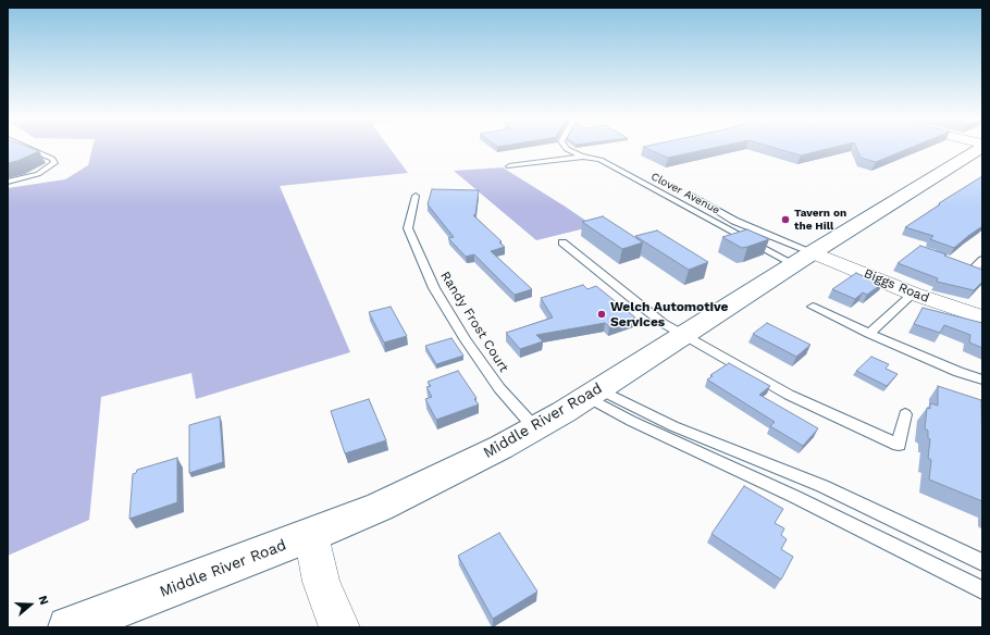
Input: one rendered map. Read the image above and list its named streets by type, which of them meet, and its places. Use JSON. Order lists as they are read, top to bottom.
{
  "streets": {
    "street": ["Biggs Road", "Middle River Road"],
    "lane": ["Clover Avenue", "Randy Frost Court"]
  },
  "crossings": [
    ["Clover Avenue", "Biggs Road"],
    ["Clover Avenue", "Middle River Road"],
    ["Biggs Road", "Middle River Road"],
    ["Randy Frost Court", "Middle River Road"]
  ],
  "places": ["Tavern on the Hill", "Welch Automotive Services"],
  "north": "right"
}
